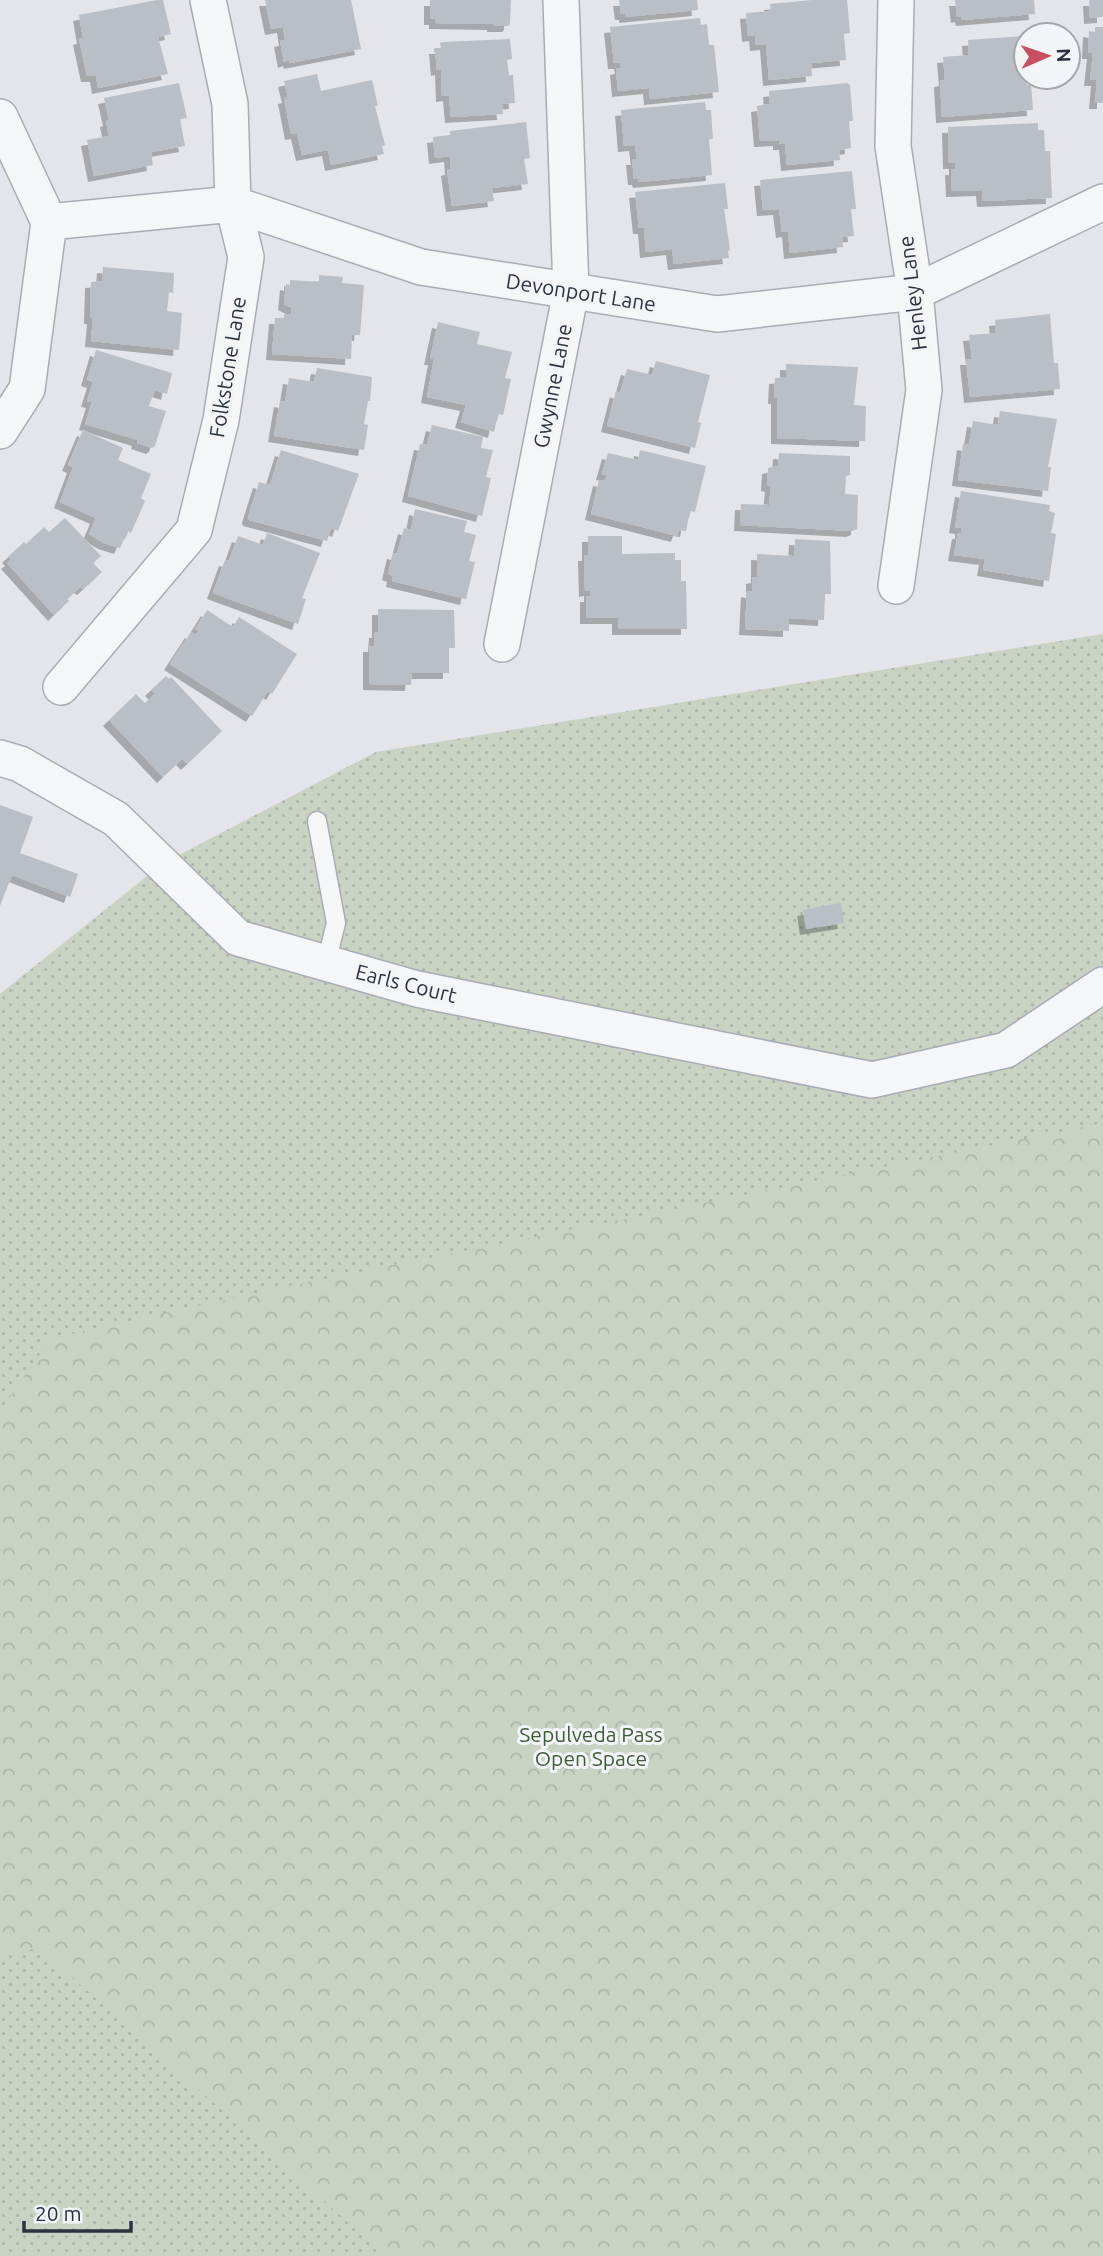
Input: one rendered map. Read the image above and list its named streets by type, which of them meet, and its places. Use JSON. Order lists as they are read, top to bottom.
{
  "streets": {
    "street": [
      "Devonport Lane",
      "Henley Lane",
      "Folkstone Lane",
      "Gwynne Lane",
      "Earls Court"
    ]
  },
  "crossings": [
    ["Devonport Lane", "Henley Lane"],
    ["Devonport Lane", "Folkstone Lane"],
    ["Devonport Lane", "Gwynne Lane"]
  ],
  "parks": ["Sepulveda Pass Open Space"],
  "scale_bar": "20 m",
  "north": "right"
}
